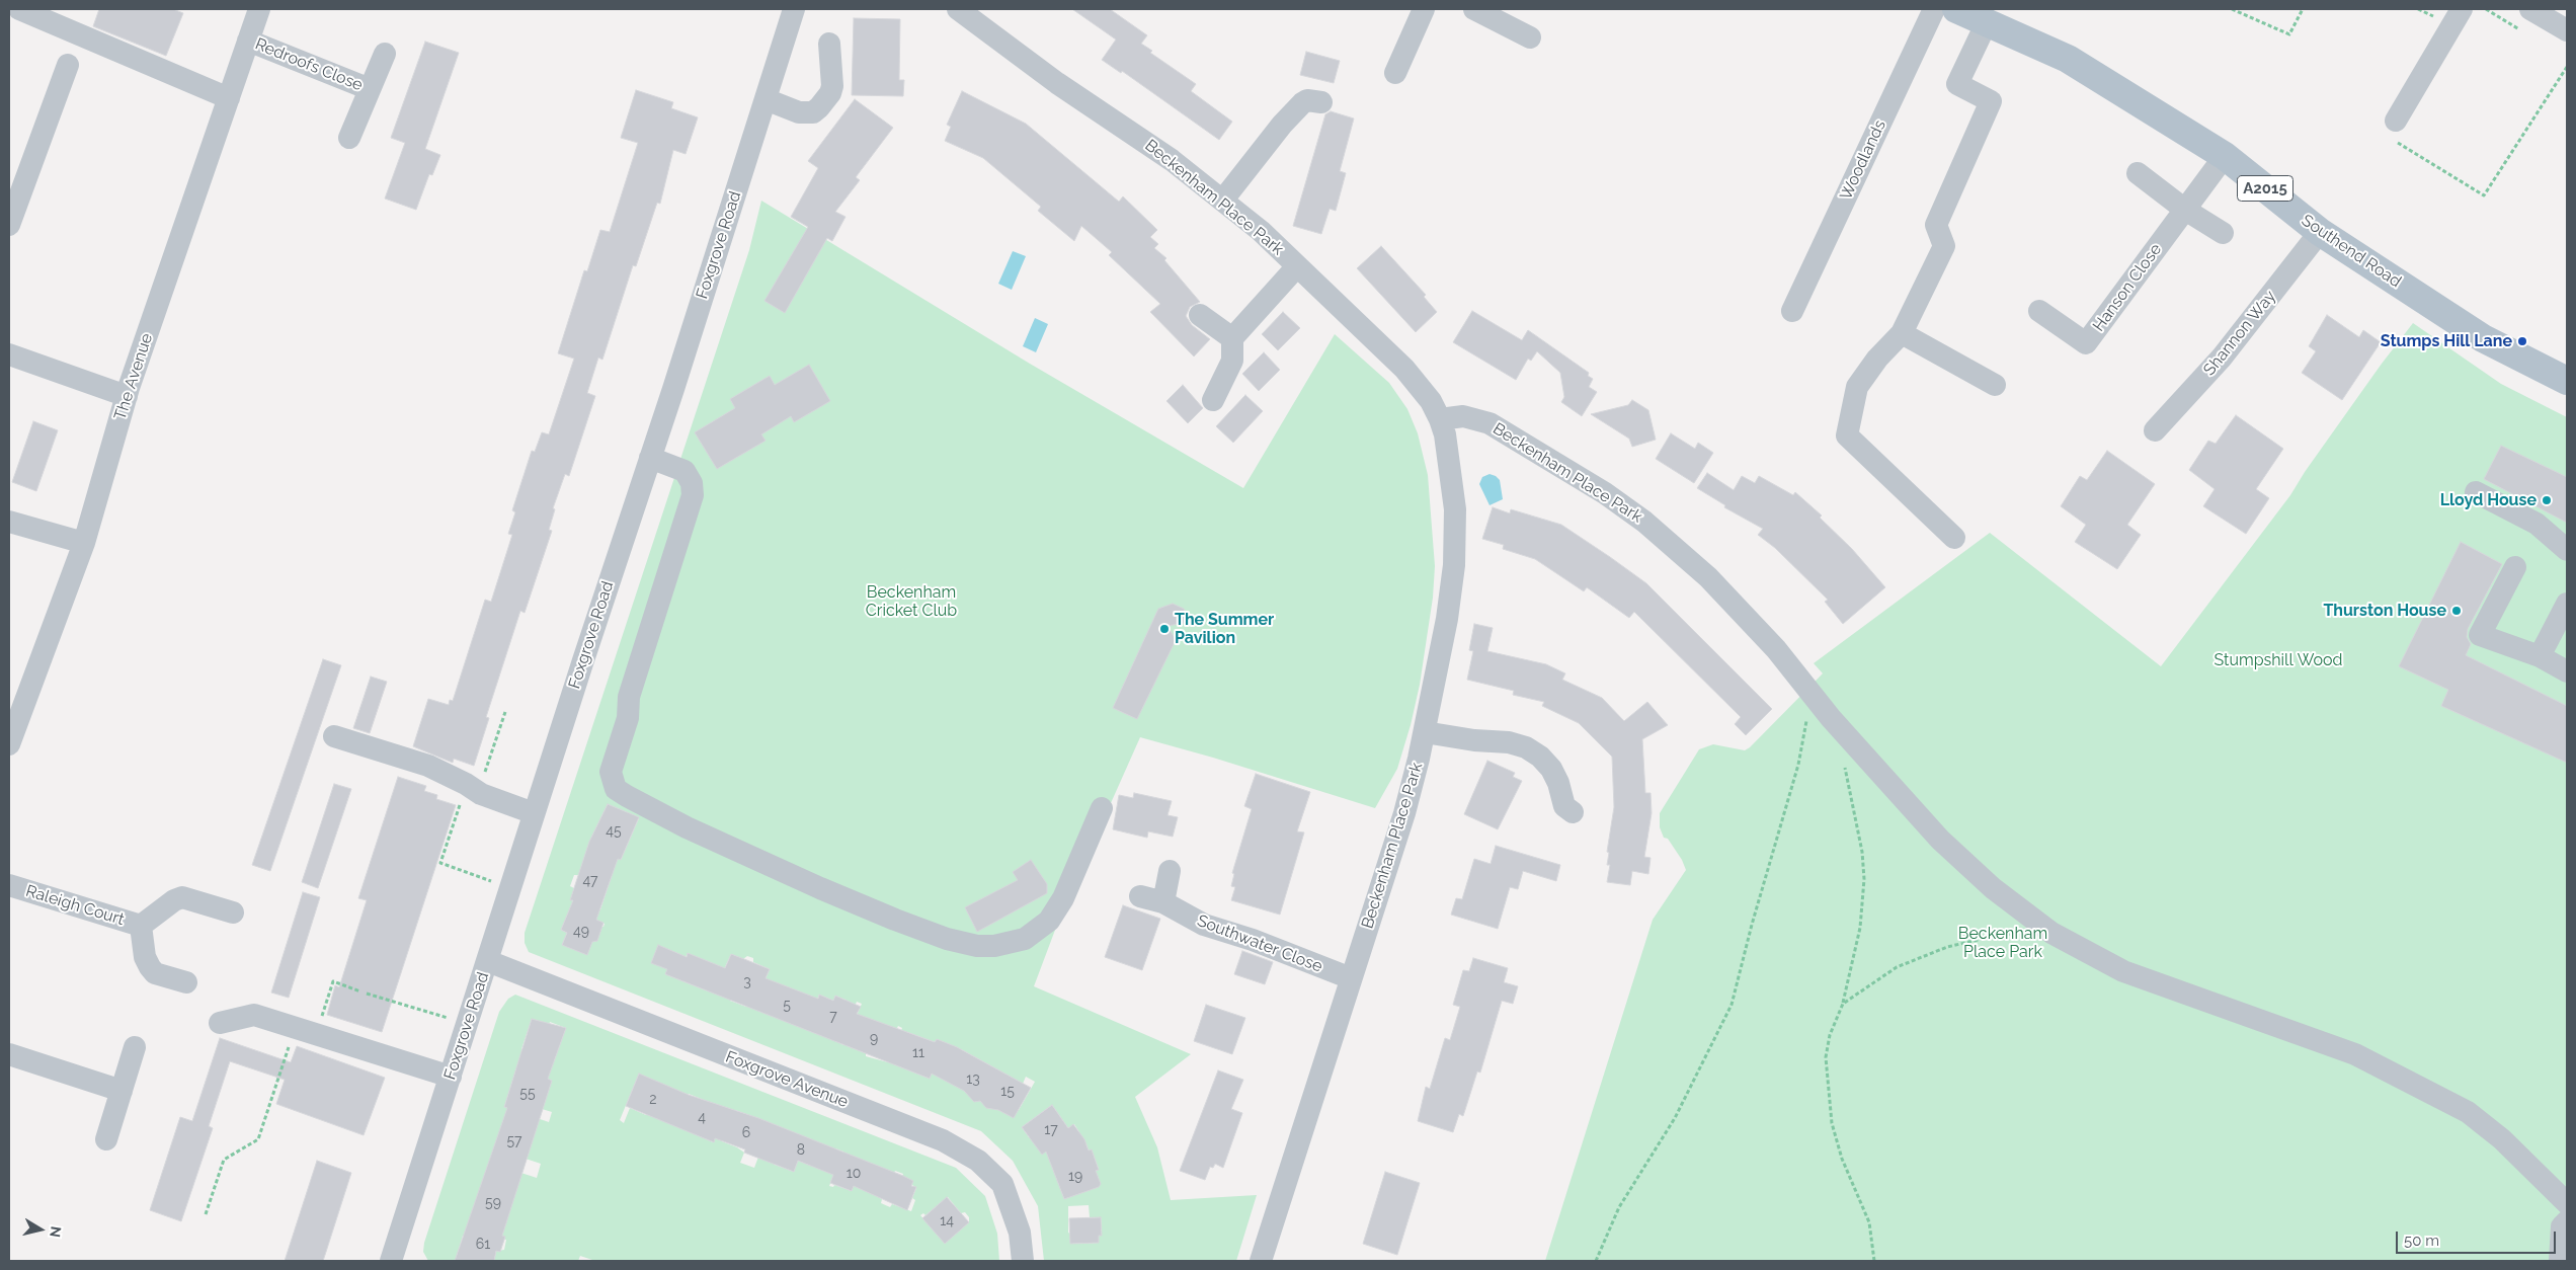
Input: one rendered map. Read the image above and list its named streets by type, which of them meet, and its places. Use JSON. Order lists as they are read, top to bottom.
{
  "streets": {
    "main road": ["A2015", "Southend Road"],
    "street": [
      "Redroofs Close",
      "Woodlands",
      "Beckenham Place Park",
      "Foxgrove Road",
      "Hanson Close",
      "Shannon Way",
      "The Avenue",
      "Raleigh Court",
      "Southwater Close",
      "Foxgrove Avenue"
    ]
  },
  "crossings": [
    ["Redroofs Close", "The Avenue"],
    ["Beckenham Place Park", "Southwater Close"],
    ["Foxgrove Road", "Foxgrove Avenue"],
    ["Southend Road", "Hanson Close"],
    ["Southend Road", "Shannon Way"]
  ],
  "parks": ["Beckenham Cricket Club", "Stumpshill Wood", "Beckenham Place Park"],
  "places": [
    "Stumps Hill Lane",
    "Lloyd House",
    "Thurston House",
    "The Summer Pavilion"
  ],
  "house_numbers": [
    "45",
    "47",
    "49",
    "3",
    "5",
    "7",
    "9",
    "11",
    "13",
    "15",
    "55",
    "2",
    "4",
    "17",
    "6",
    "57",
    "8",
    "10",
    "19",
    "59",
    "14",
    "61"
  ],
  "scale_bar": "50 m",
  "north": "right"
}
